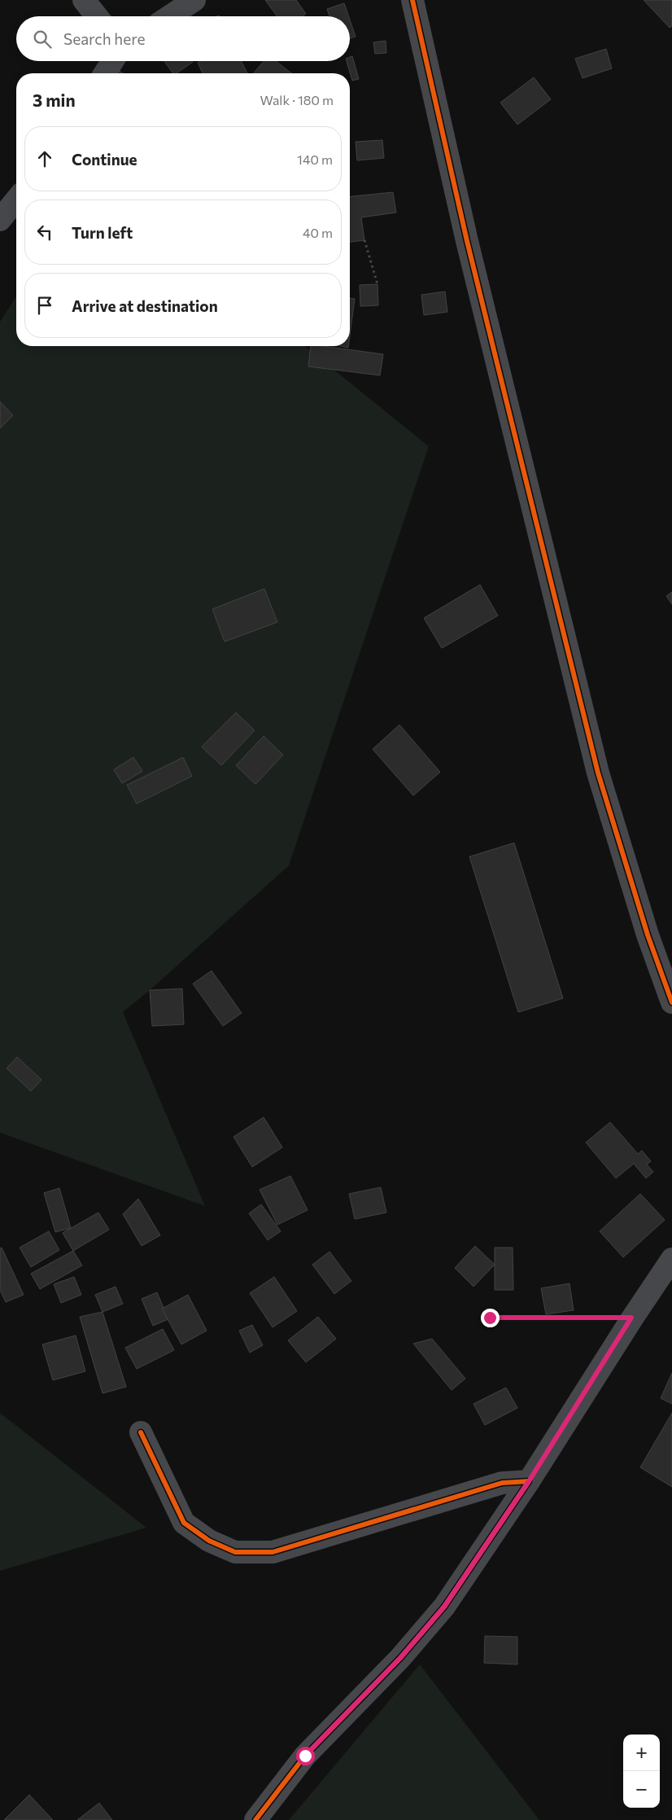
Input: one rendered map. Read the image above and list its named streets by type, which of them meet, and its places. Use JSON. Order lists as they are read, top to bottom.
{
  "page": {
    "search": "Search here",
    "heading": ["3 min", "Walk · 180 m"],
    "list": [
      ["Continue", "140 m"],
      ["Turn left", "40 m"],
      "Arrive at destination"
    ],
    "map_buttons": ["+", "−"]
  }
}
